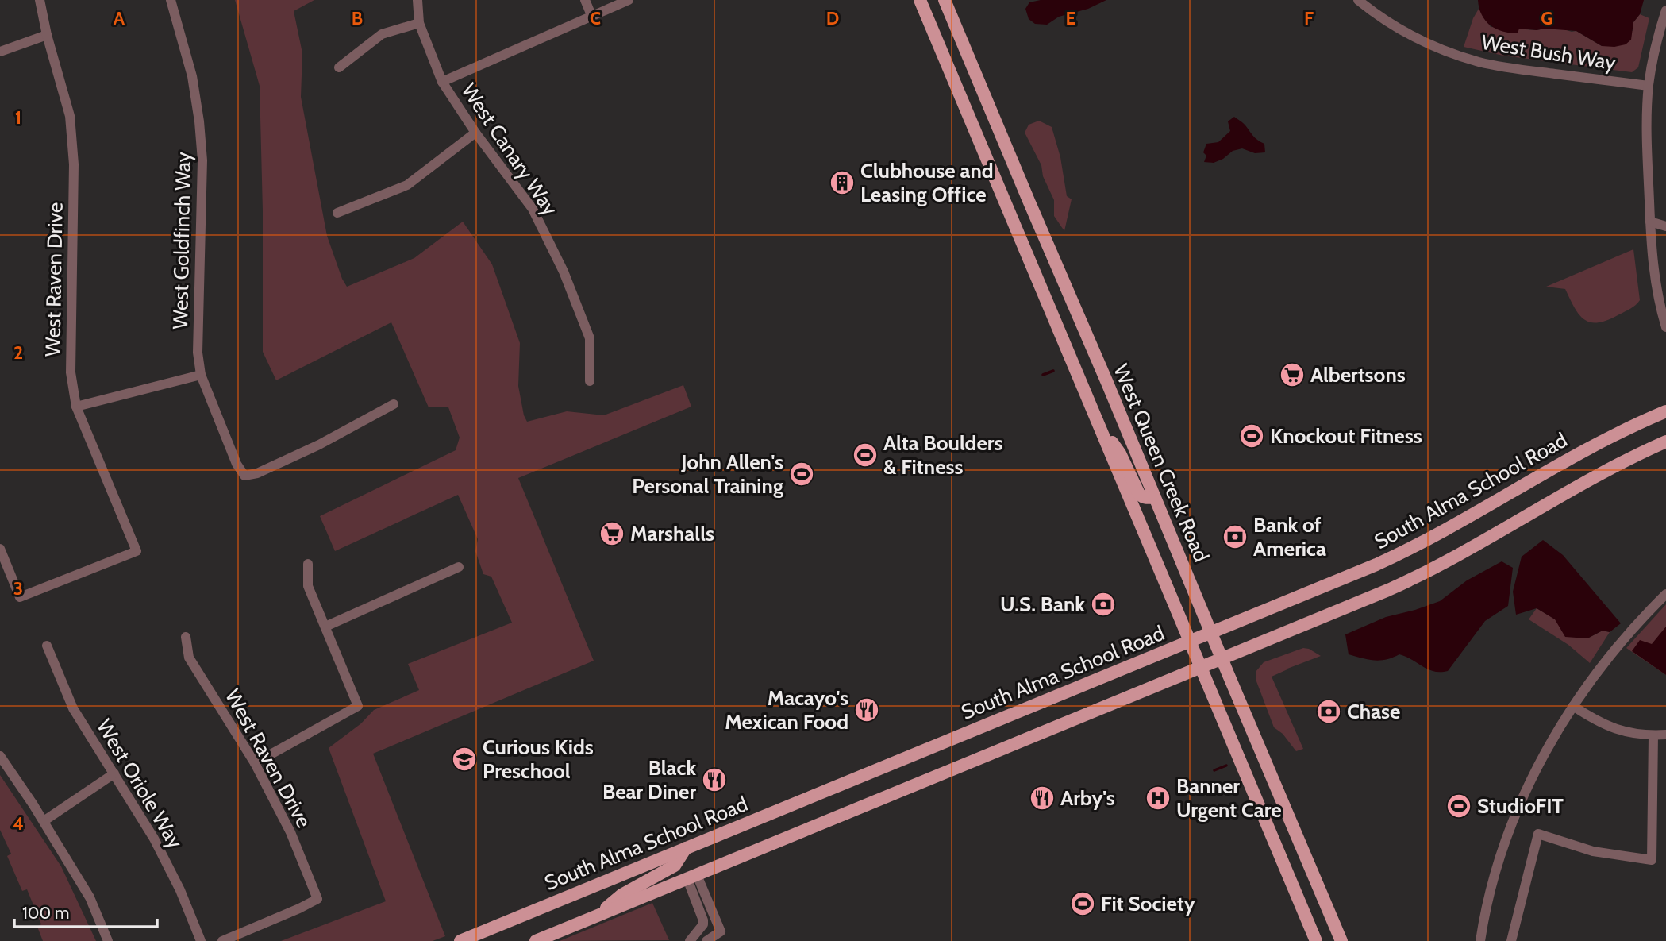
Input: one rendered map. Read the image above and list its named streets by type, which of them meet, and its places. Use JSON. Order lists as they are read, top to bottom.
{
  "streets": {
    "main road": ["West Queen Creek Road", "South Alma School Road"],
    "street": [
      "West Bush Way",
      "West Canary Way",
      "West Goldfinch Way",
      "West Raven Drive",
      "West Oriole Way"
    ]
  },
  "crossings": [
    ["West Queen Creek Road", "South Alma School Road"]
  ],
  "places": {
    "building": ["Clubhouse and Leasing Office"],
    "supermarket": ["Albertsons", "Marshalls"],
    "sports": [
      "Knockout Fitness",
      "Alta Boulders & Fitness",
      "John Allen's Personal Training",
      "StudioFIT",
      "Fit Society"
    ],
    "bank": ["Bank of America", "U.S. Bank", "Chase"],
    "restaurant": ["Macayo's Mexican Food", "Black Bear Diner", "Arby's"],
    "school or university": ["Curious Kids Preschool"],
    "hospital": ["Banner Urgent Care"]
  },
  "scale_bar": "100 m",
  "grid": {
    "columns": [
      "A",
      "B",
      "C",
      "D",
      "E",
      "F",
      "G"
    ],
    "rows": [
      "1",
      "2",
      "3",
      "4"
    ]
  }
}
